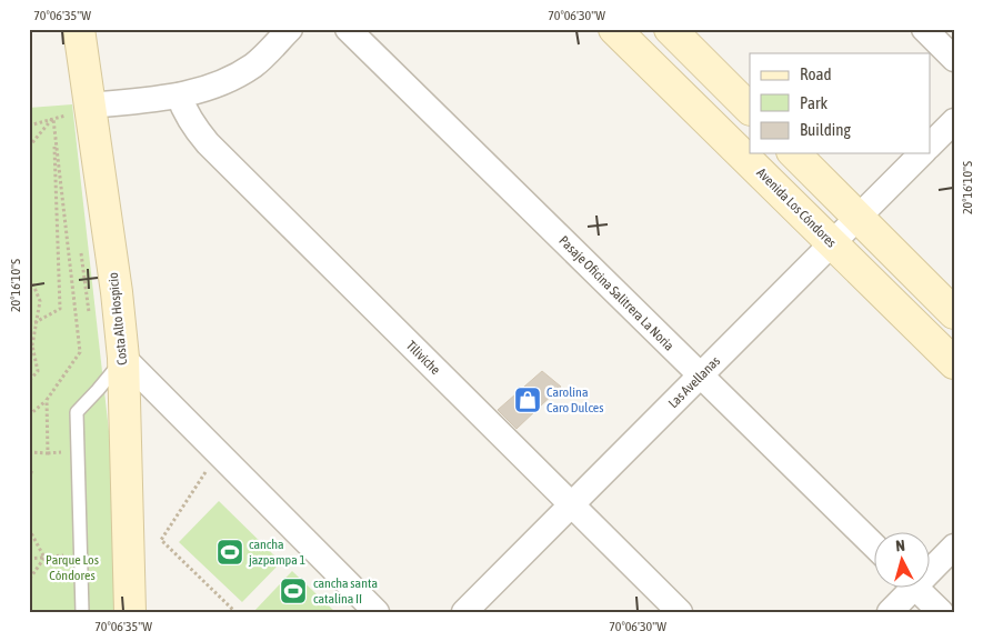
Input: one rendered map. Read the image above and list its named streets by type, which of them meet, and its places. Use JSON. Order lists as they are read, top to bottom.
{
  "streets": {
    "street": [
      "Avenida Los Cóndores",
      "Pasaje Oficina Salitrera La Noria",
      "Costa Alto Hospicio",
      "Tiliviche",
      "Las Avellanas"
    ]
  },
  "crossings": [
    ["Avenida Los Cóndores", "Las Avellanas"],
    ["Pasaje Oficina Salitrera La Noria", "Las Avellanas"],
    ["Tiliviche", "Las Avellanas"]
  ],
  "parks": ["Parque Los Cóndores"],
  "places": {
    "shop": ["Carolina Caro Dulces"],
    "sports": ["cancha jazpampa 1", "cancha santa catalina II"]
  },
  "legend": ["Road", "Park", "Building"],
  "north": "top",
  "coordinates": ["70°06'35\"W", "70°06'30\"W", "20°16'10\"S"]
}
